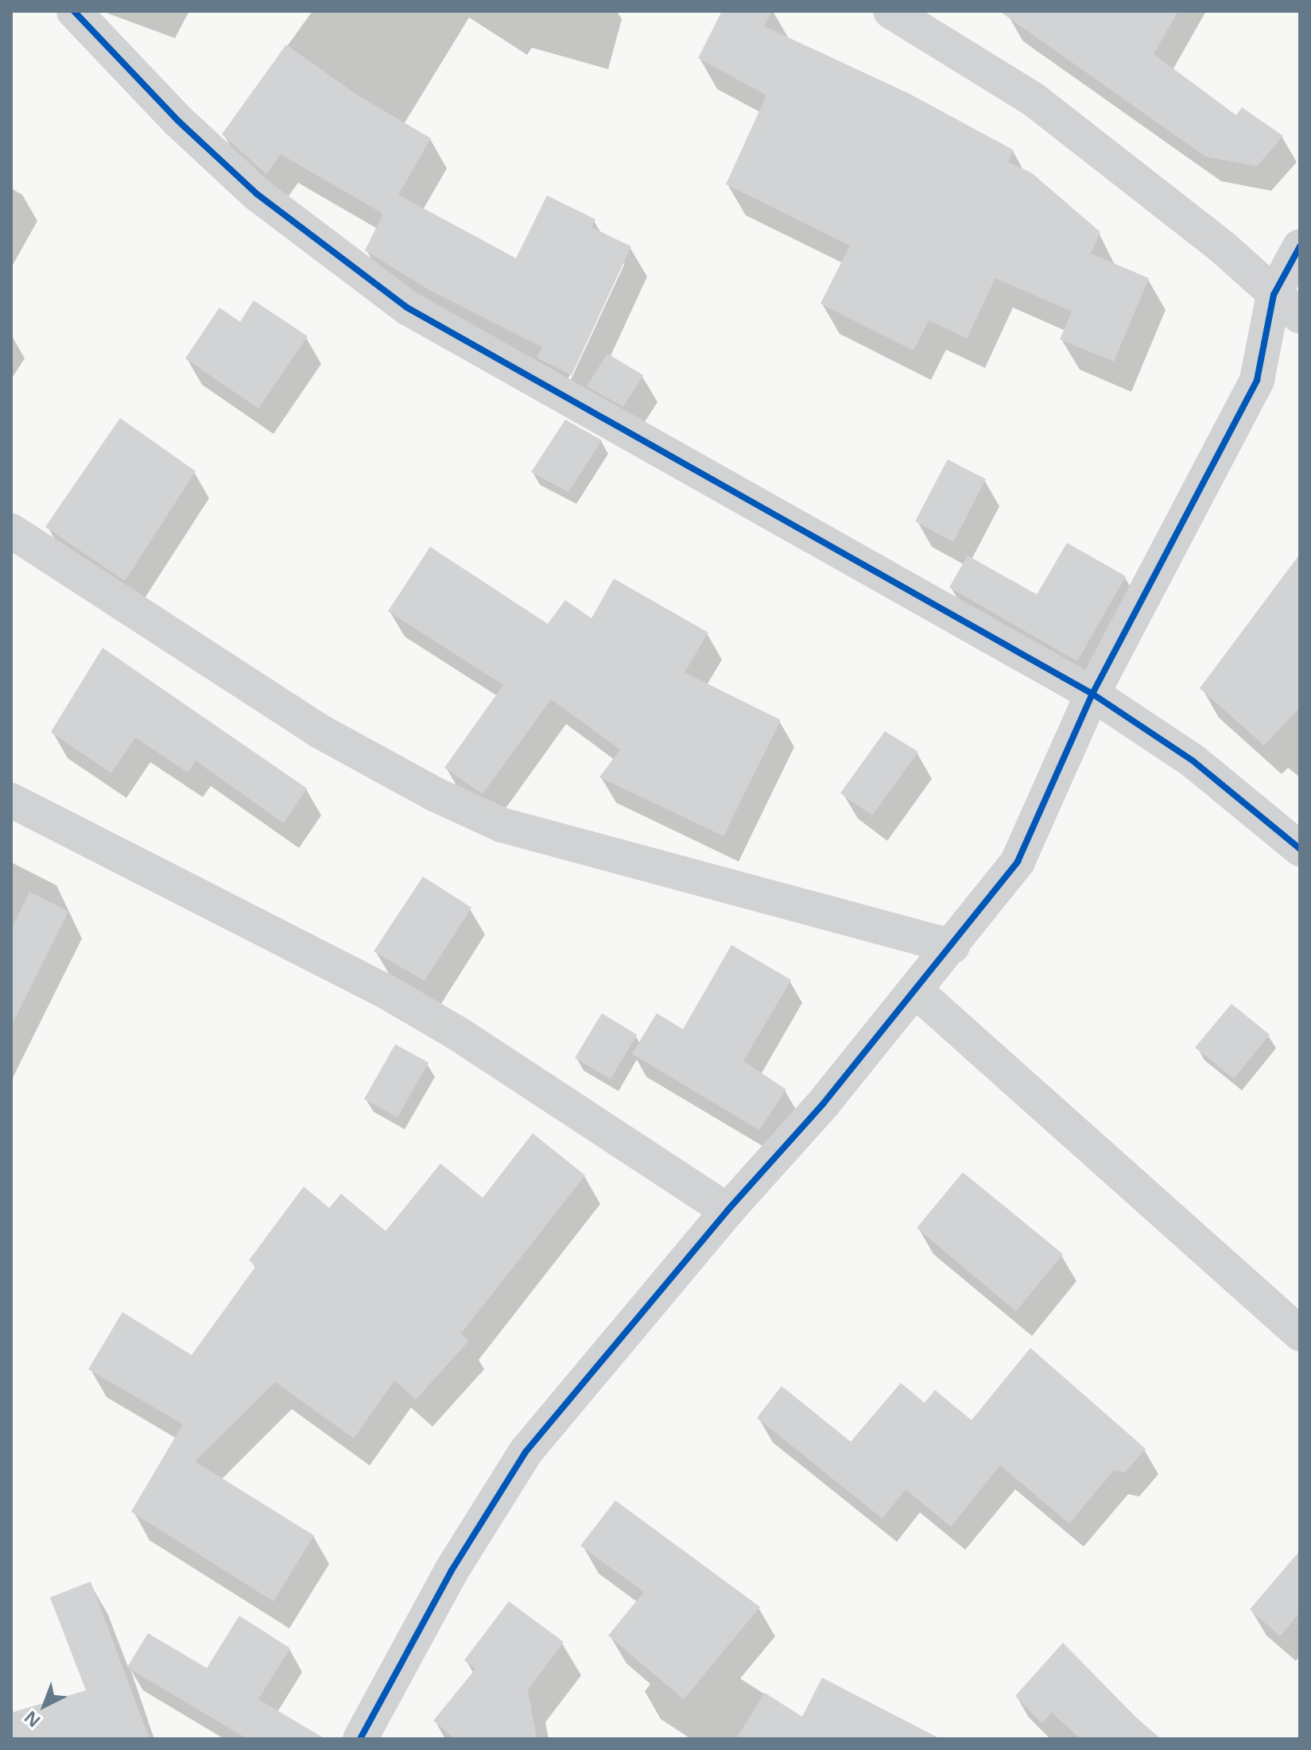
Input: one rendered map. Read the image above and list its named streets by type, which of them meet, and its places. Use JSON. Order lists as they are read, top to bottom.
{
  "north": "bottom left"
}
